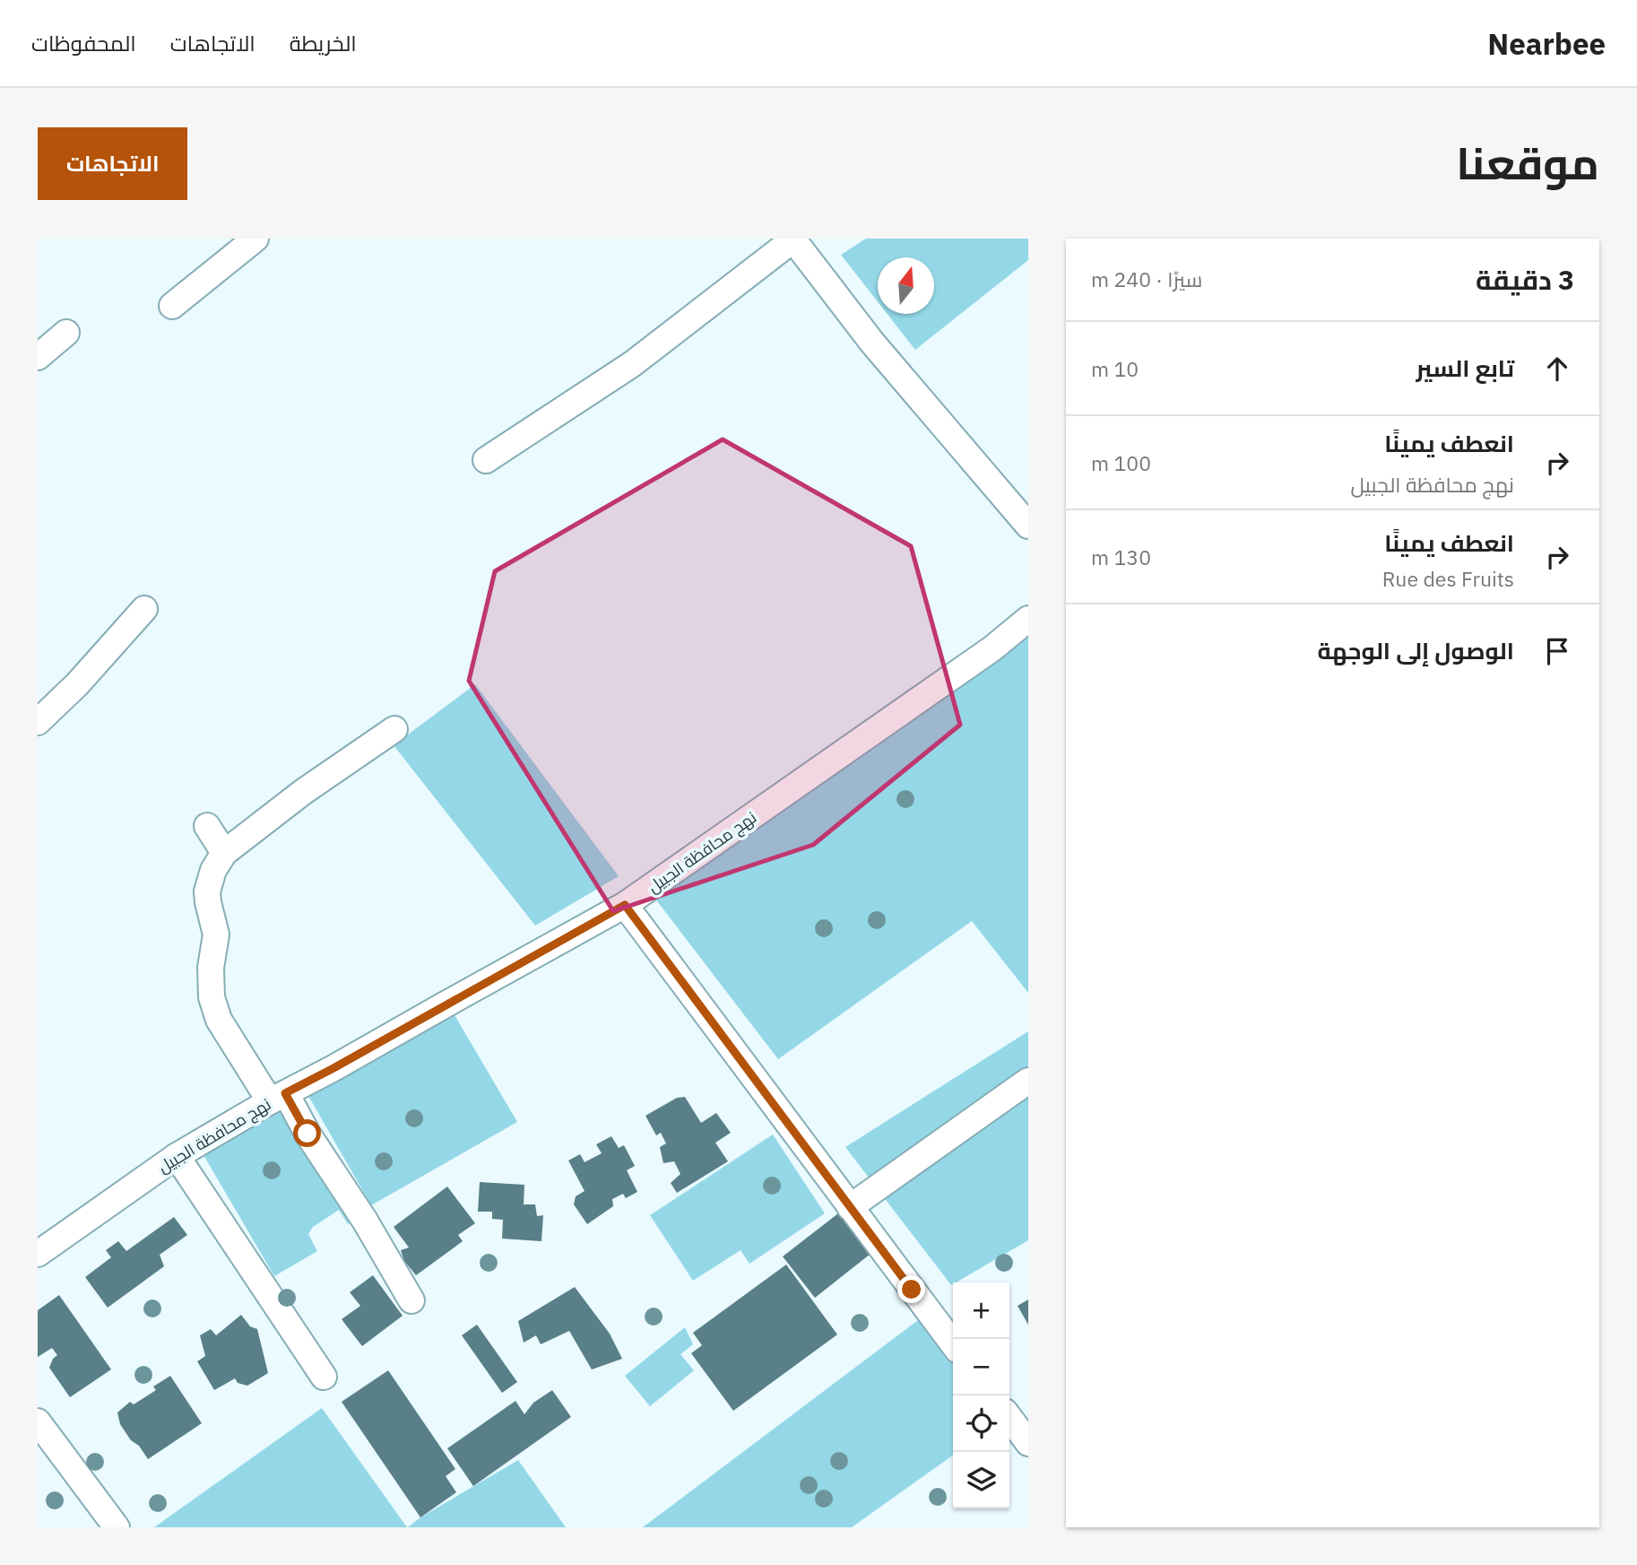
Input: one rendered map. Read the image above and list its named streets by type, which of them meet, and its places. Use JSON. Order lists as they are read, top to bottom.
{
  "streets": {
    "street": ["نهج محافظة الجبيل"]
  },
  "north": "top",
  "page": {
    "header": "Nearbee",
    "nav": ["الخريطة", "الاتجاهات", "المحفوظات"],
    "title": "موقعنا",
    "buttons": "الاتجاهات",
    "heading": ["3 دقيقة", "سيرًا · 240 m"],
    "list": [
      ["تابع السير", "10 m"],
      ["انعطف يمينًا", "نهج محافظة الجبيل", "100 m"],
      ["انعطف يمينًا", "Rue des Fruits", "130 m"],
      "الوصول إلى الوجهة"
    ],
    "map_buttons": ["+", "−"]
  }
}
